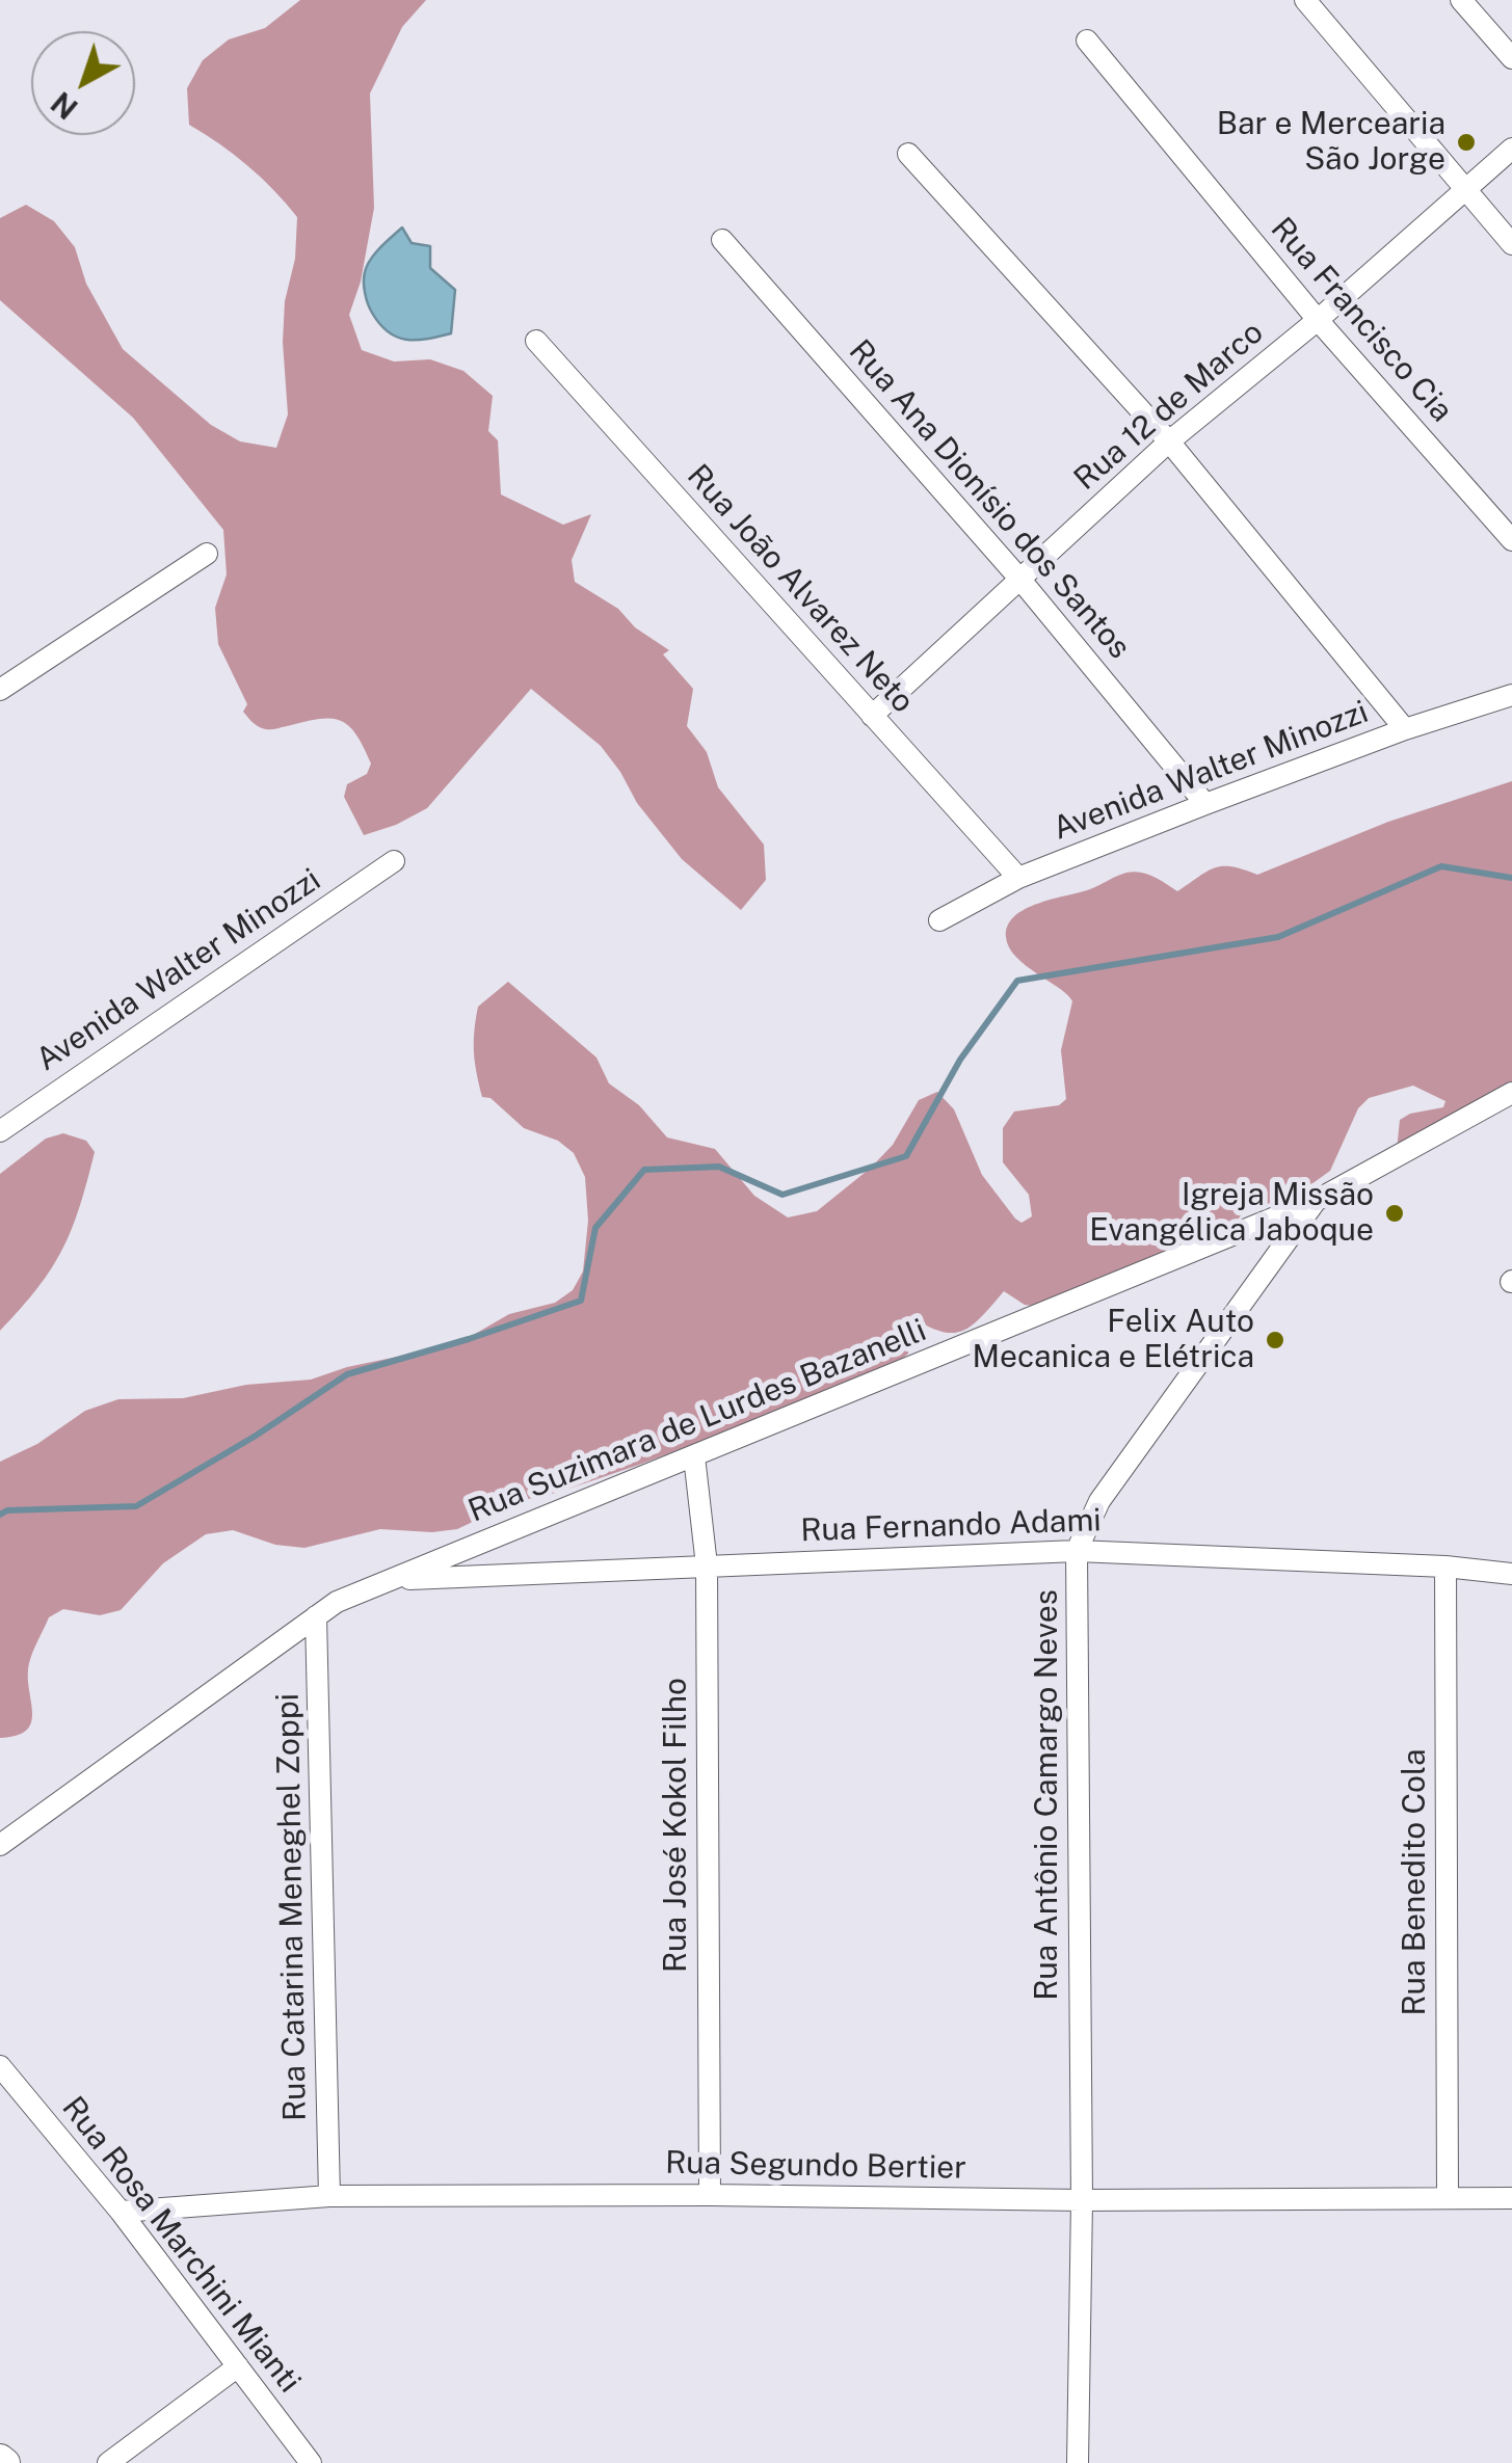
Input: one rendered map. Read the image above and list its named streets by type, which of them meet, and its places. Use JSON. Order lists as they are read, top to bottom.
{
  "streets": {
    "street": [
      "Rua Francisco Cia",
      "Rua 12 de Marco",
      "Rua Ana Dionísio dos Santos",
      "Rua João Alvarez Neto",
      "Avenida Walter Minozzi",
      "Rua Suzimara de Lurdes Bazanelli",
      "Rua Fernando Adami",
      "Rua Antônio Camargo Neves",
      "Rua José Kokol Filho",
      "Rua Benedito Cola",
      "Rua Catarina Meneghel Zoppi",
      "Rua Segundo Bertier",
      "Rua Rosa Marchini Mianti"
    ]
  },
  "crossings": [
    ["Rua Francisco Cia", "Rua 12 de Marco"],
    ["Rua 12 de Marco", "Rua Ana Dionísio dos Santos"],
    ["Rua 12 de Marco", "Rua João Alvarez Neto"],
    ["Rua Ana Dionísio dos Santos", "Avenida Walter Minozzi"],
    ["Rua João Alvarez Neto", "Avenida Walter Minozzi"],
    ["Rua Suzimara de Lurdes Bazanelli", "Rua Fernando Adami"],
    ["Rua Suzimara de Lurdes Bazanelli", "Rua Antônio Camargo Neves"],
    ["Rua Suzimara de Lurdes Bazanelli", "Rua José Kokol Filho"],
    ["Rua Suzimara de Lurdes Bazanelli", "Rua Catarina Meneghel Zoppi"],
    ["Rua Fernando Adami", "Rua Antônio Camargo Neves"],
    ["Rua Fernando Adami", "Rua José Kokol Filho"],
    ["Rua Fernando Adami", "Rua Benedito Cola"],
    ["Rua Antônio Camargo Neves", "Rua Segundo Bertier"],
    ["Rua José Kokol Filho", "Rua Segundo Bertier"],
    ["Rua Benedito Cola", "Rua Segundo Bertier"],
    ["Rua Catarina Meneghel Zoppi", "Rua Segundo Bertier"],
    ["Rua Segundo Bertier", "Rua Rosa Marchini Mianti"]
  ],
  "places": ["Bar e Mercearia São Jorge", "Igreja Missão Evangélica Jaboque", "Felix Auto Mecanica e Elétrica"],
  "north": "bottom left"
}
